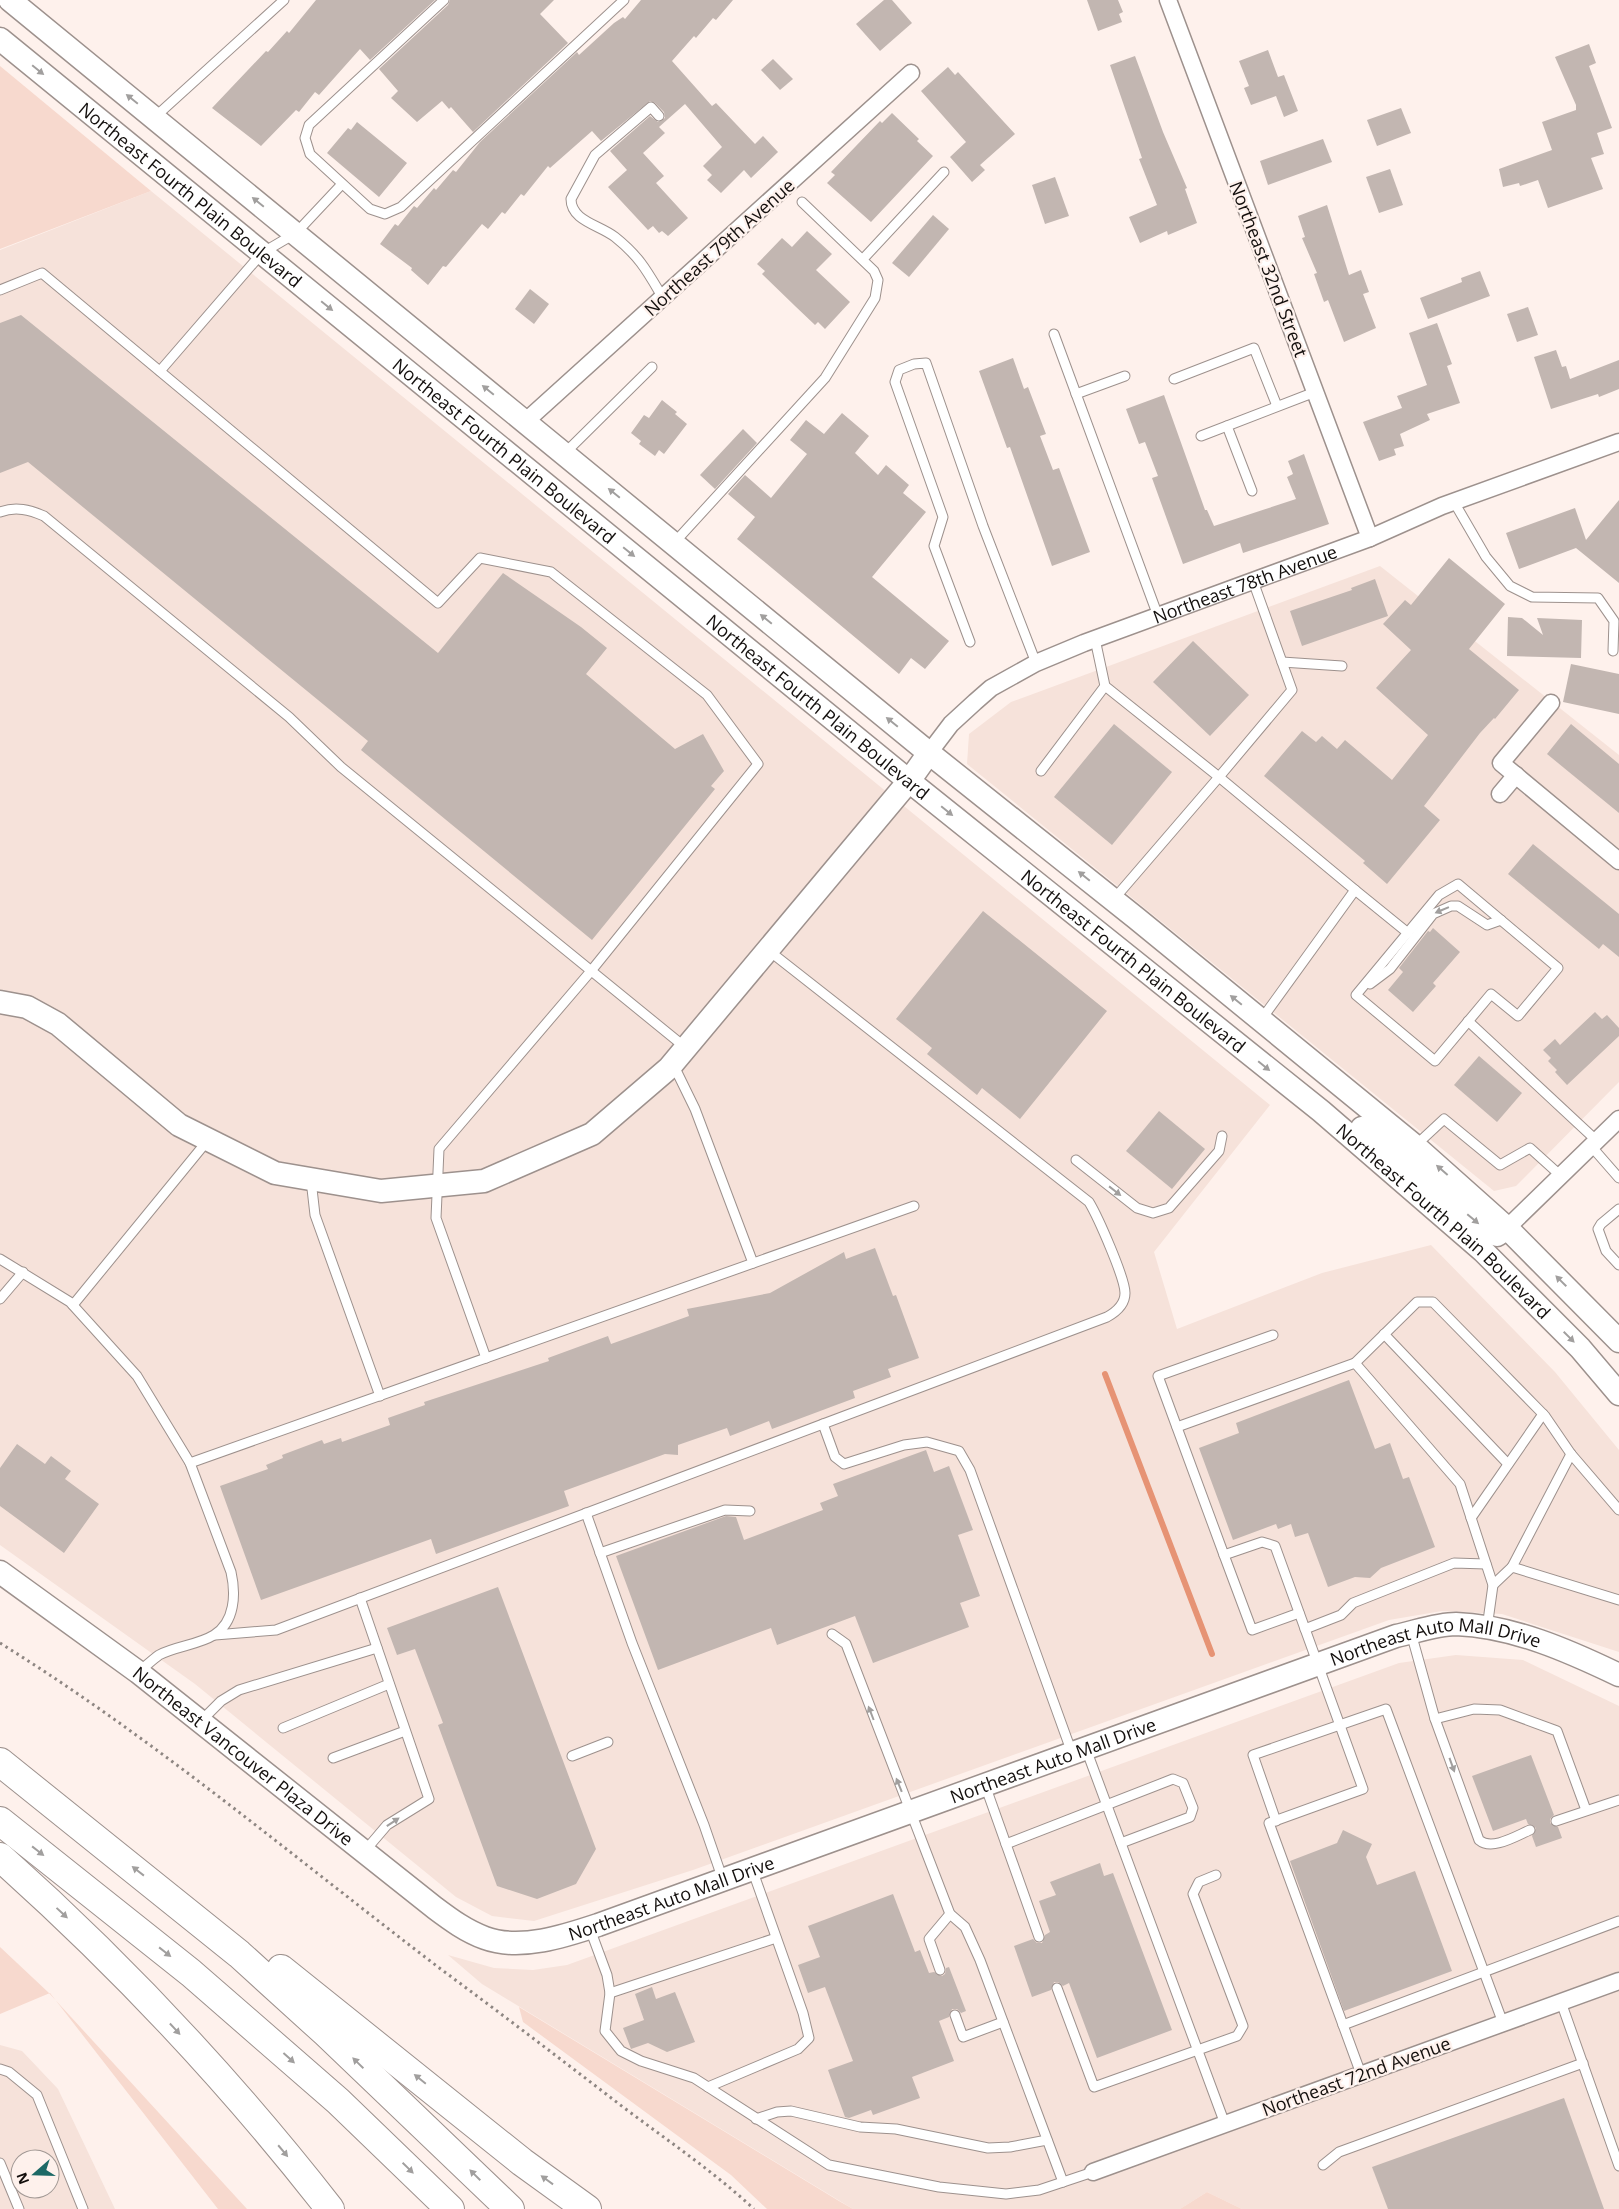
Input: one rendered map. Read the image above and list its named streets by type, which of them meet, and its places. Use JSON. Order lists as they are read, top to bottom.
{
  "streets": {
    "main road": [
      "Northeast Fourth Plain Boulevard",
      "Northeast 78th Avenue",
      "Northeast Auto Mall Drive",
      "Northeast Vancouver Plaza Drive"
    ],
    "street": ["Northeast 79th Avenue", "Northeast 32nd Street", "Northeast 72nd Avenue"]
  },
  "crossings": [
    ["Northeast Fourth Plain Boulevard", "Northeast 79th Avenue"],
    ["Northeast Fourth Plain Boulevard", "Northeast 78th Avenue"],
    ["Northeast 32nd Street", "Northeast 78th Avenue"],
    ["Northeast Auto Mall Drive", "Northeast Vancouver Plaza Drive"]
  ],
  "north": "left"
}
